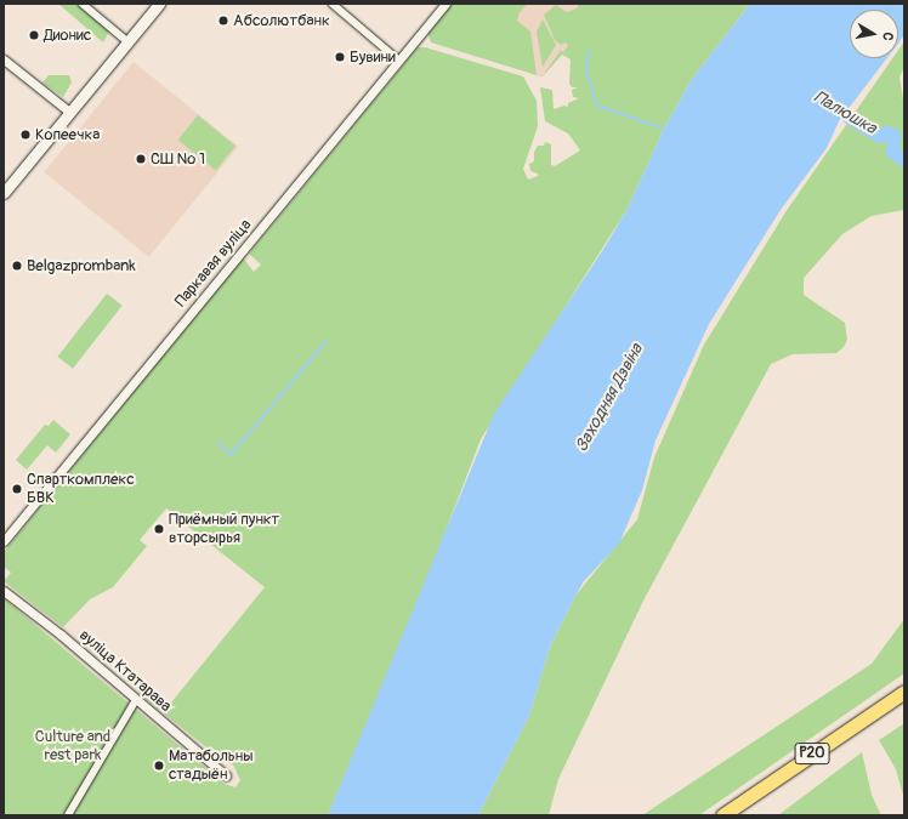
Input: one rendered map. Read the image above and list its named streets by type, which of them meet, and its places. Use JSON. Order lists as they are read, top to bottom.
{
  "streets": {
    "main road": ["Р20"],
    "street": ["Паркавая вуліца", "вуліца Ктатарава"]
  },
  "water": ["Палюшка", "Заходняя Дзвіна"],
  "parks": ["Culture and rest park"],
  "places": [
    "Абсолютбанк",
    "Дионис",
    "Бувини",
    "Копеечка",
    "СШ № 1",
    "Belgazprombank",
    "Спарткомплекс БВК",
    "Приёмный пункт вторсырья",
    "Матабольны стадыён"
  ],
  "north": "right"
}
